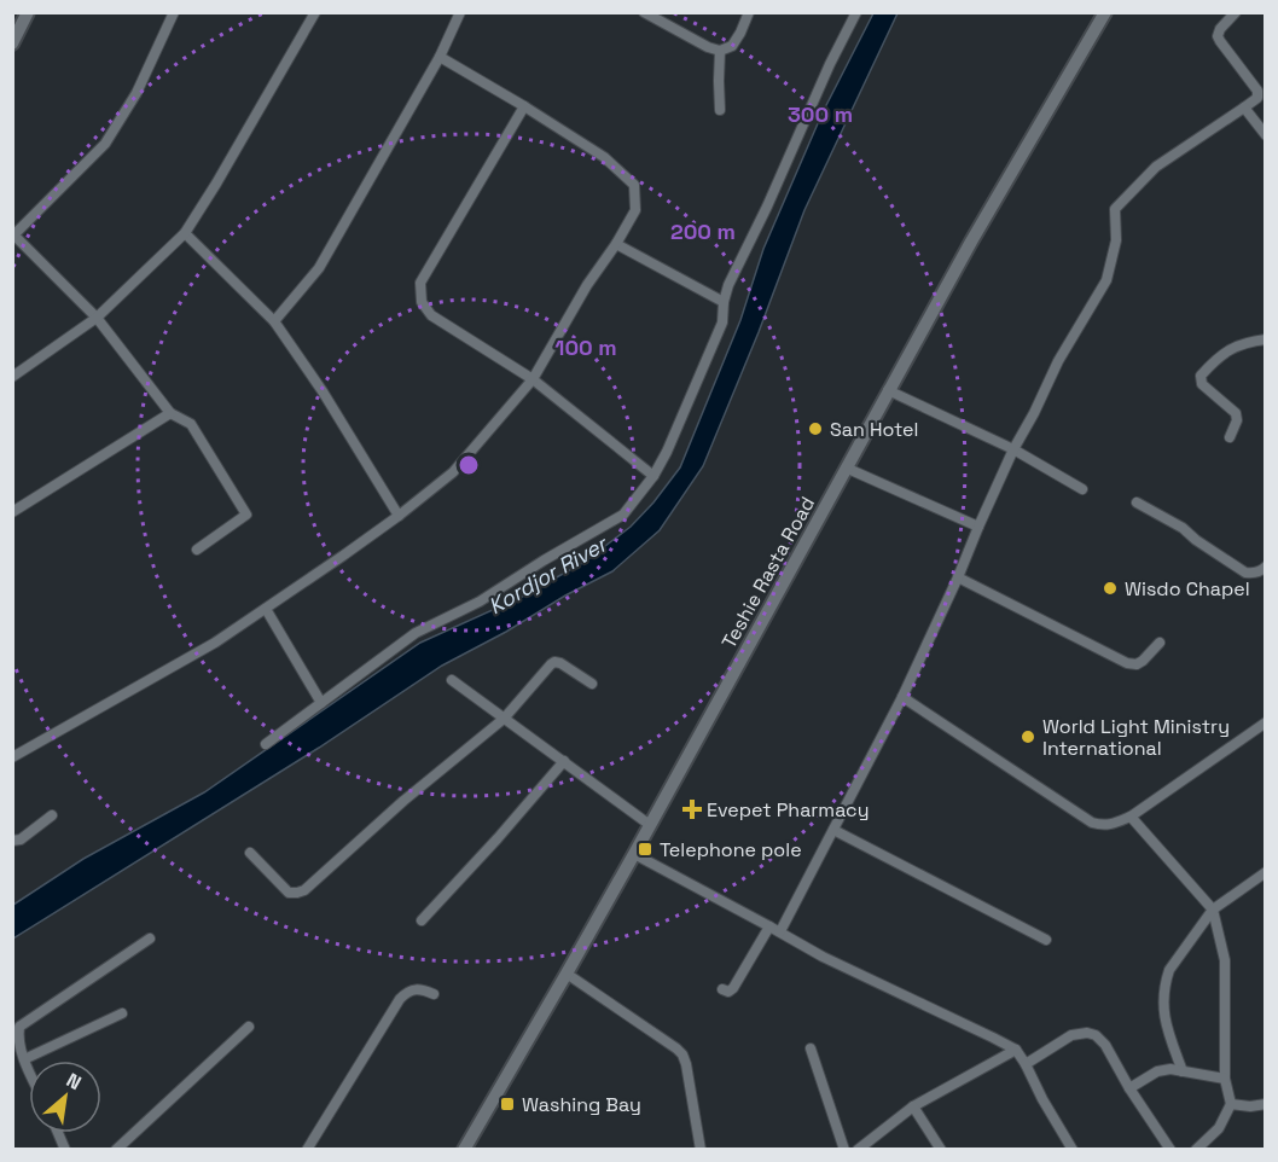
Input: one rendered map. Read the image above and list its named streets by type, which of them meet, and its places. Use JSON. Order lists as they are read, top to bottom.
{
  "streets": {
    "main road": ["Teshie Rasta Road"]
  },
  "water": ["Kordjor River"],
  "places": {
    "other": ["San Hotel", "Wisdo Chapel", "World Light Ministry International"],
    "health": ["Evepet Pharmacy"],
    "transit": ["Telephone pole", "Washing Bay"]
  },
  "north": "top right",
  "rings": ["300 m", "200 m", "100 m"]
}
